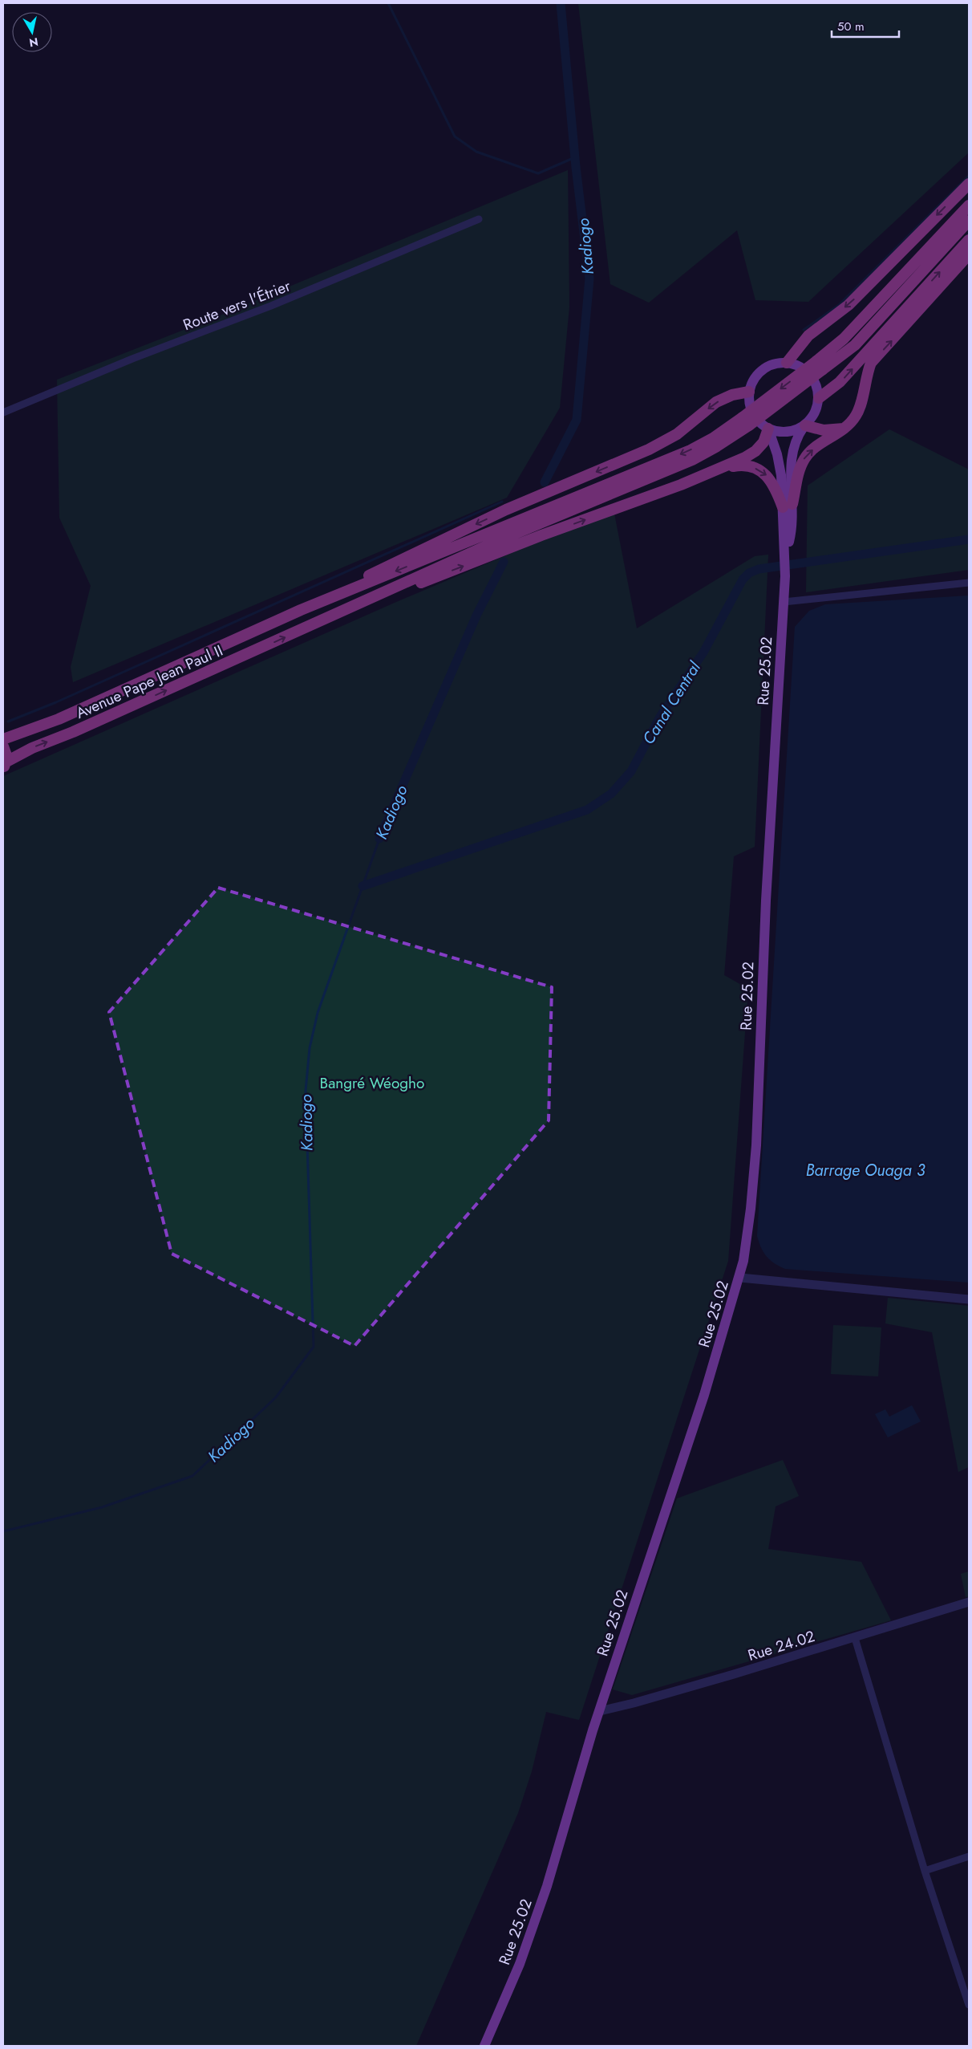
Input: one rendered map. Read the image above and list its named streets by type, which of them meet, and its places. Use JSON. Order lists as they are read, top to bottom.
{
  "streets": {
    "highway": ["Avenue Pape Jean Paul II"],
    "main road": ["Rue 25.02"],
    "street": ["Route vers l'Étrier", "Rue 24.02"]
  },
  "crossings": [
    ["Rue 25.02", "Rue 24.02"]
  ],
  "water": ["Kadiogo", "Canal Central", "Barrage Ouaga 3"],
  "parks": ["Bangré Wéogho"],
  "scale_bar": "50 m",
  "north": "bottom"
}
